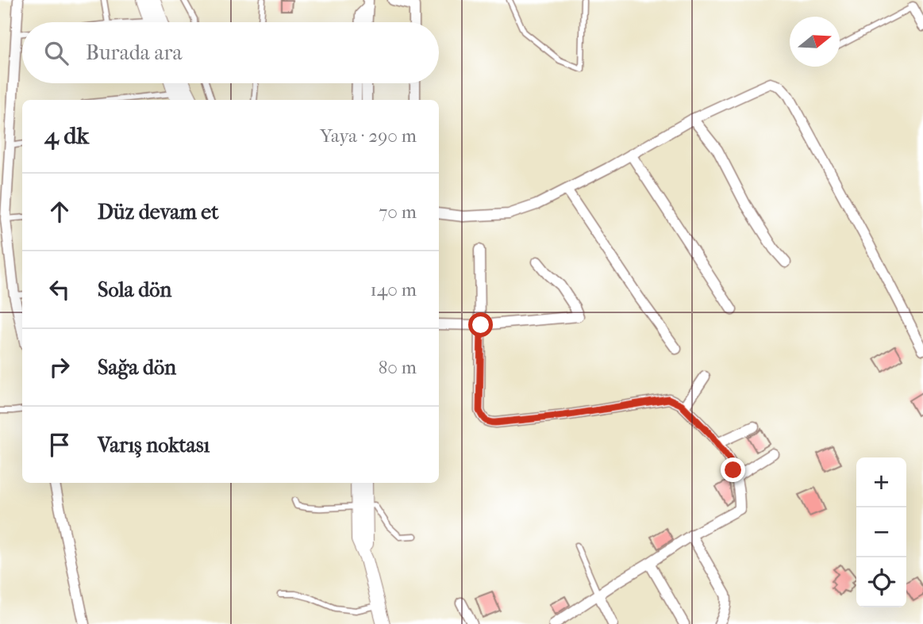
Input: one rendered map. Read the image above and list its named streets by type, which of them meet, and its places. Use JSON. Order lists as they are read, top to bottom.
{
  "north": "right",
  "page": {
    "search": "Burada ara",
    "heading": ["4 dk", "Yaya · 290 m"],
    "list": [
      ["Düz devam et", "70 m"],
      ["Sola dön", "140 m"],
      ["Sağa dön", "80 m"],
      "Varış noktası"
    ],
    "map_buttons": ["+", "−"]
  }
}
